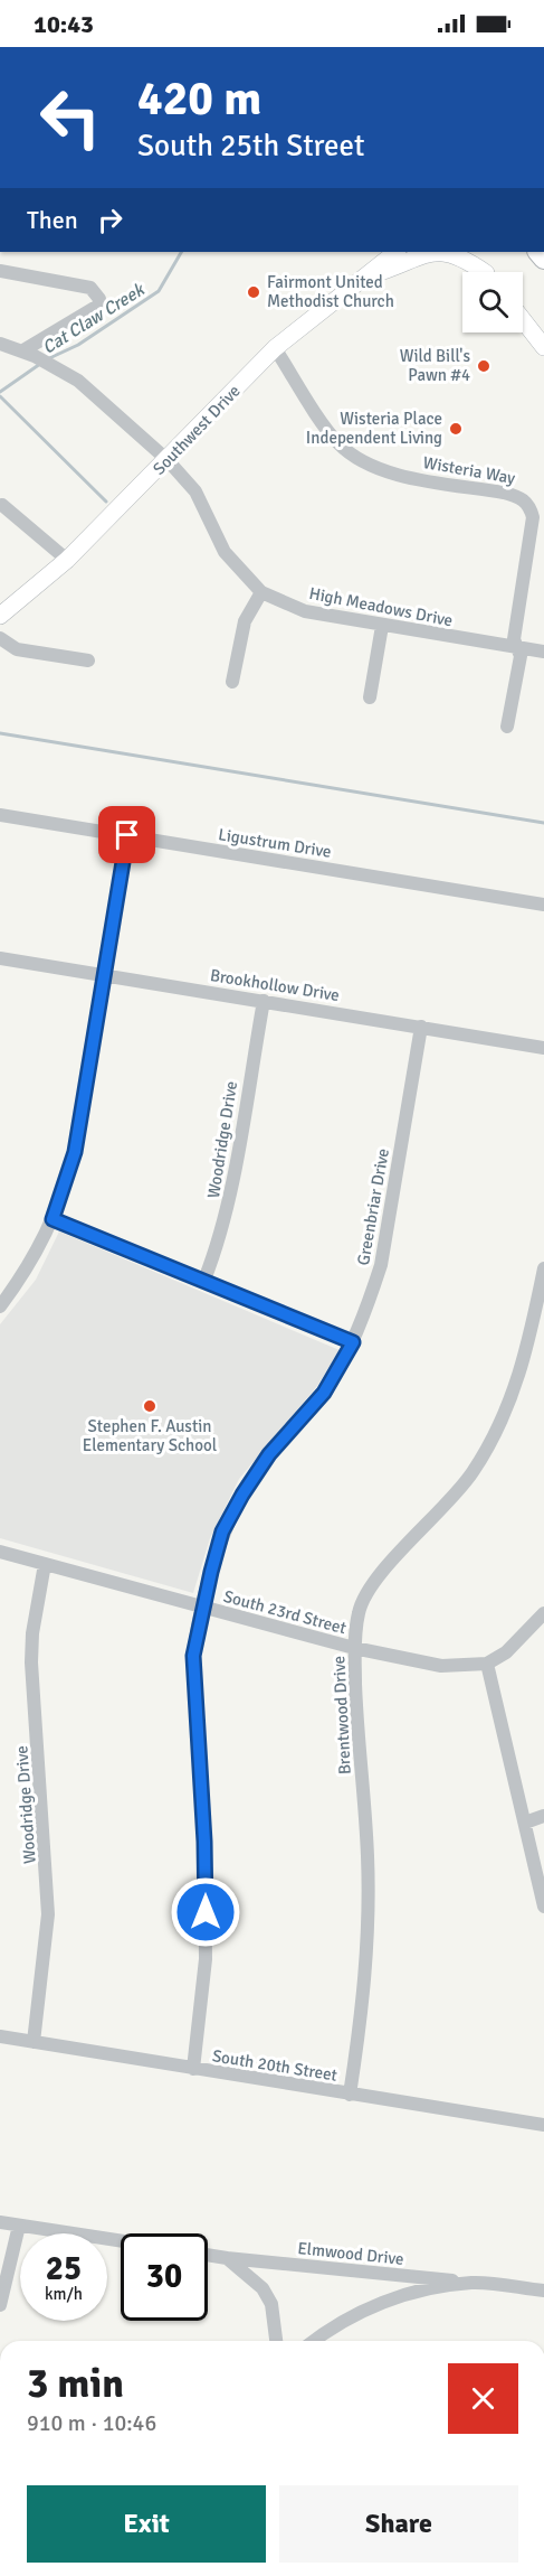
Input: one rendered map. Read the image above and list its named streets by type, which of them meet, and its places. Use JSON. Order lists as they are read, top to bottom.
{
  "streets": {
    "main road": ["Southwest Drive"],
    "street": [
      "Wisteria Way",
      "High Meadows Drive",
      "Ligustrum Drive",
      "Brookhollow Drive",
      "Woodridge Drive",
      "Greenbriar Drive",
      "South 23rd Street",
      "Brentwood Drive",
      "South 20th Street",
      "Elmwood Drive"
    ]
  },
  "crossings": [
    ["Southwest Drive", "Wisteria Way"],
    ["Southwest Drive", "High Meadows Drive"],
    ["Wisteria Way", "High Meadows Drive"],
    ["Brookhollow Drive", "Woodridge Drive"],
    ["Brookhollow Drive", "Greenbriar Drive"],
    ["Woodridge Drive", "South 23rd Street"],
    ["Woodridge Drive", "South 20th Street"],
    ["Greenbriar Drive", "South 23rd Street"],
    ["Greenbriar Drive", "South 20th Street"],
    ["South 23rd Street", "Brentwood Drive"],
    ["Brentwood Drive", "South 20th Street"]
  ],
  "water": ["Cat Claw Creek"],
  "places": [
    "Fairmont United Methodist Church",
    "Wild Bill's Pawn #4",
    "Wisteria Place Independent Living",
    "Stephen F. Austin Elementary School"
  ],
  "page": {
    "status": "10:43",
    "turn": ["420 m", "South 25th Street"],
    "then": "Then",
    "speed": "25 km/h",
    "limit": "30",
    "heading": ["3 min", "910 m · 10:46"],
    "buttons": ["Exit", "Share"]
  }
}
